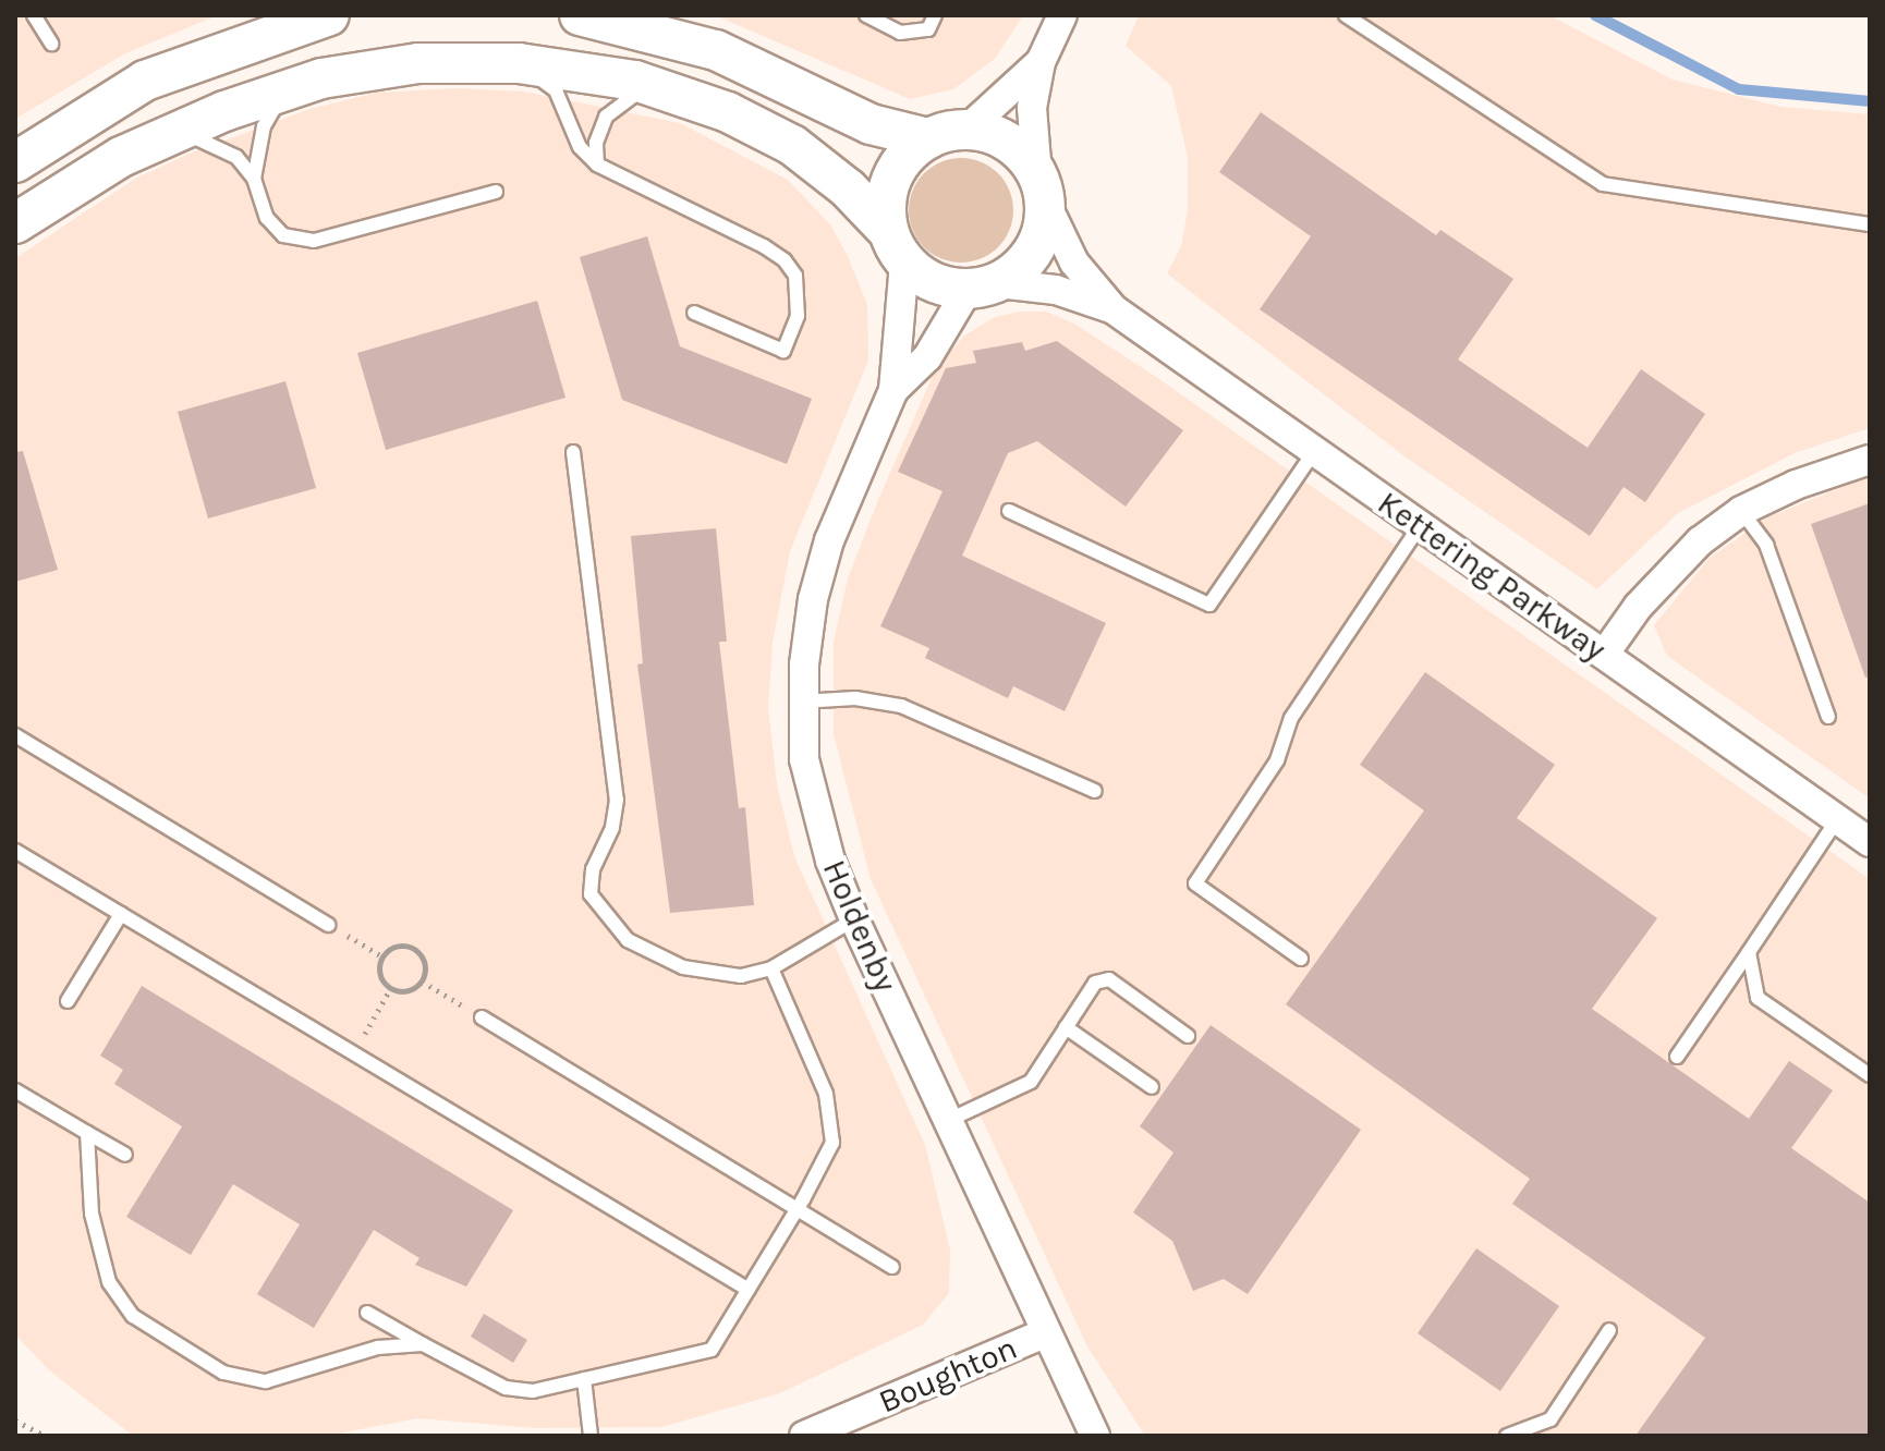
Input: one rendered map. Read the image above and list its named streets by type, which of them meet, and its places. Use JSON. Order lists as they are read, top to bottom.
{
  "streets": {
    "street": ["Kettering Parkway", "Holdenby", "Boughton"]
  },
  "crossings": [
    ["Kettering Parkway", "Holdenby"],
    ["Holdenby", "Boughton"]
  ]
}
